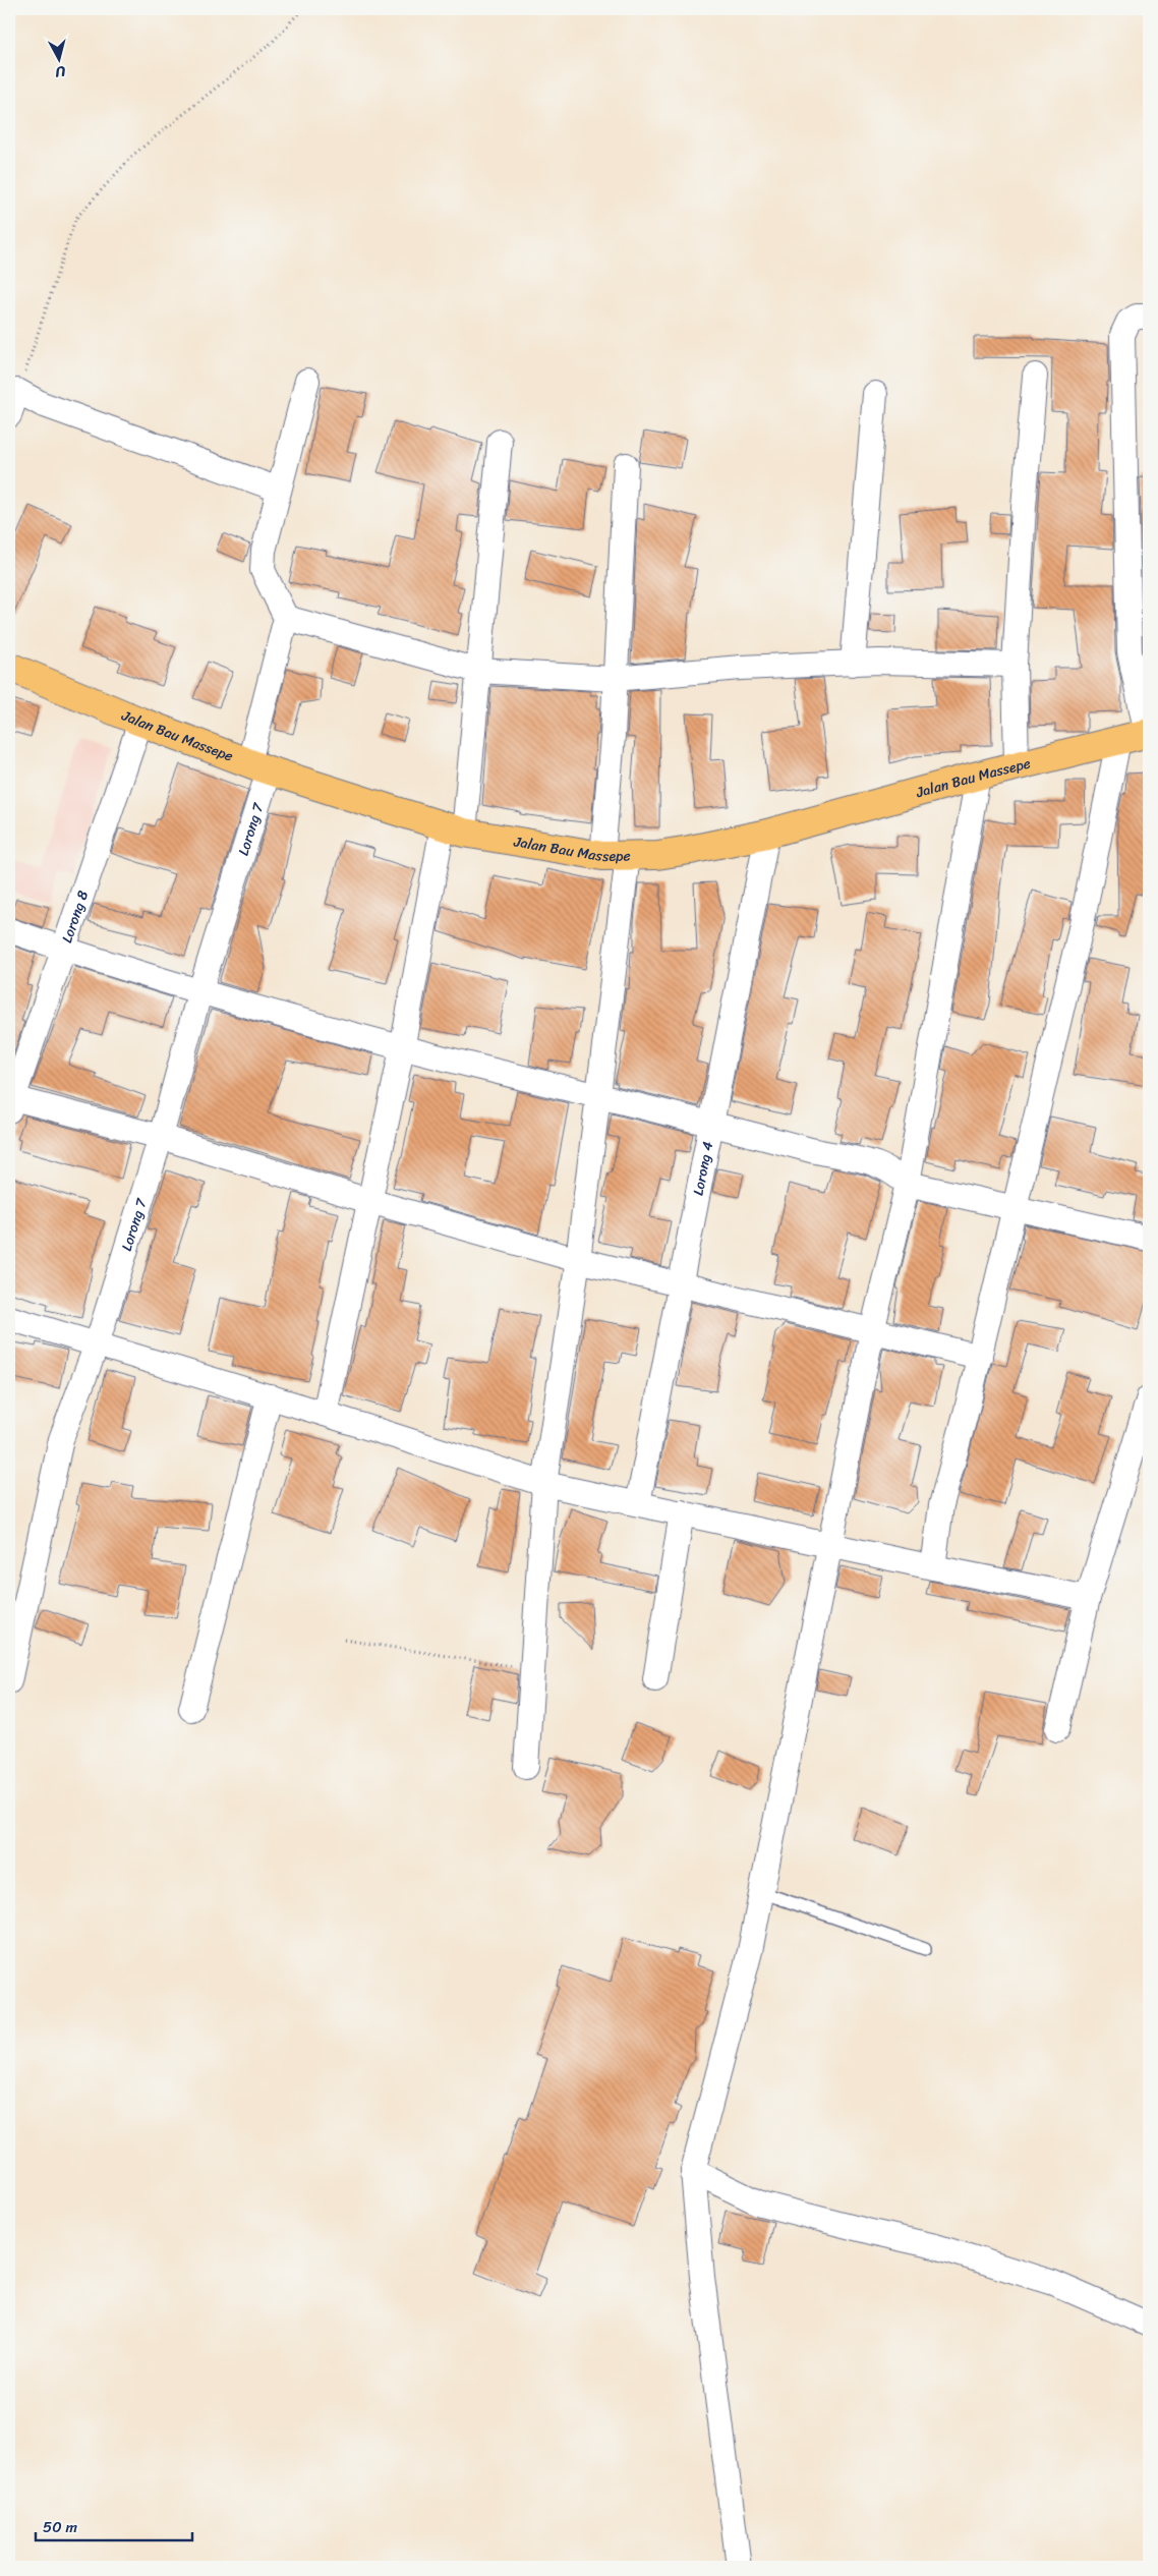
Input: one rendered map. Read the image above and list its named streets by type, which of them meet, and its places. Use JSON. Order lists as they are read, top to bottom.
{
  "streets": {
    "main road": ["Jalan Bau Massepe"],
    "street": ["Lorong 7", "Lorong 8", "Lorong 4"]
  },
  "crossings": [
    ["Jalan Bau Massepe", "Lorong 7"],
    ["Jalan Bau Massepe", "Lorong 8"],
    ["Jalan Bau Massepe", "Lorong 4"]
  ],
  "scale_bar": "50 m",
  "north": "bottom"
}
